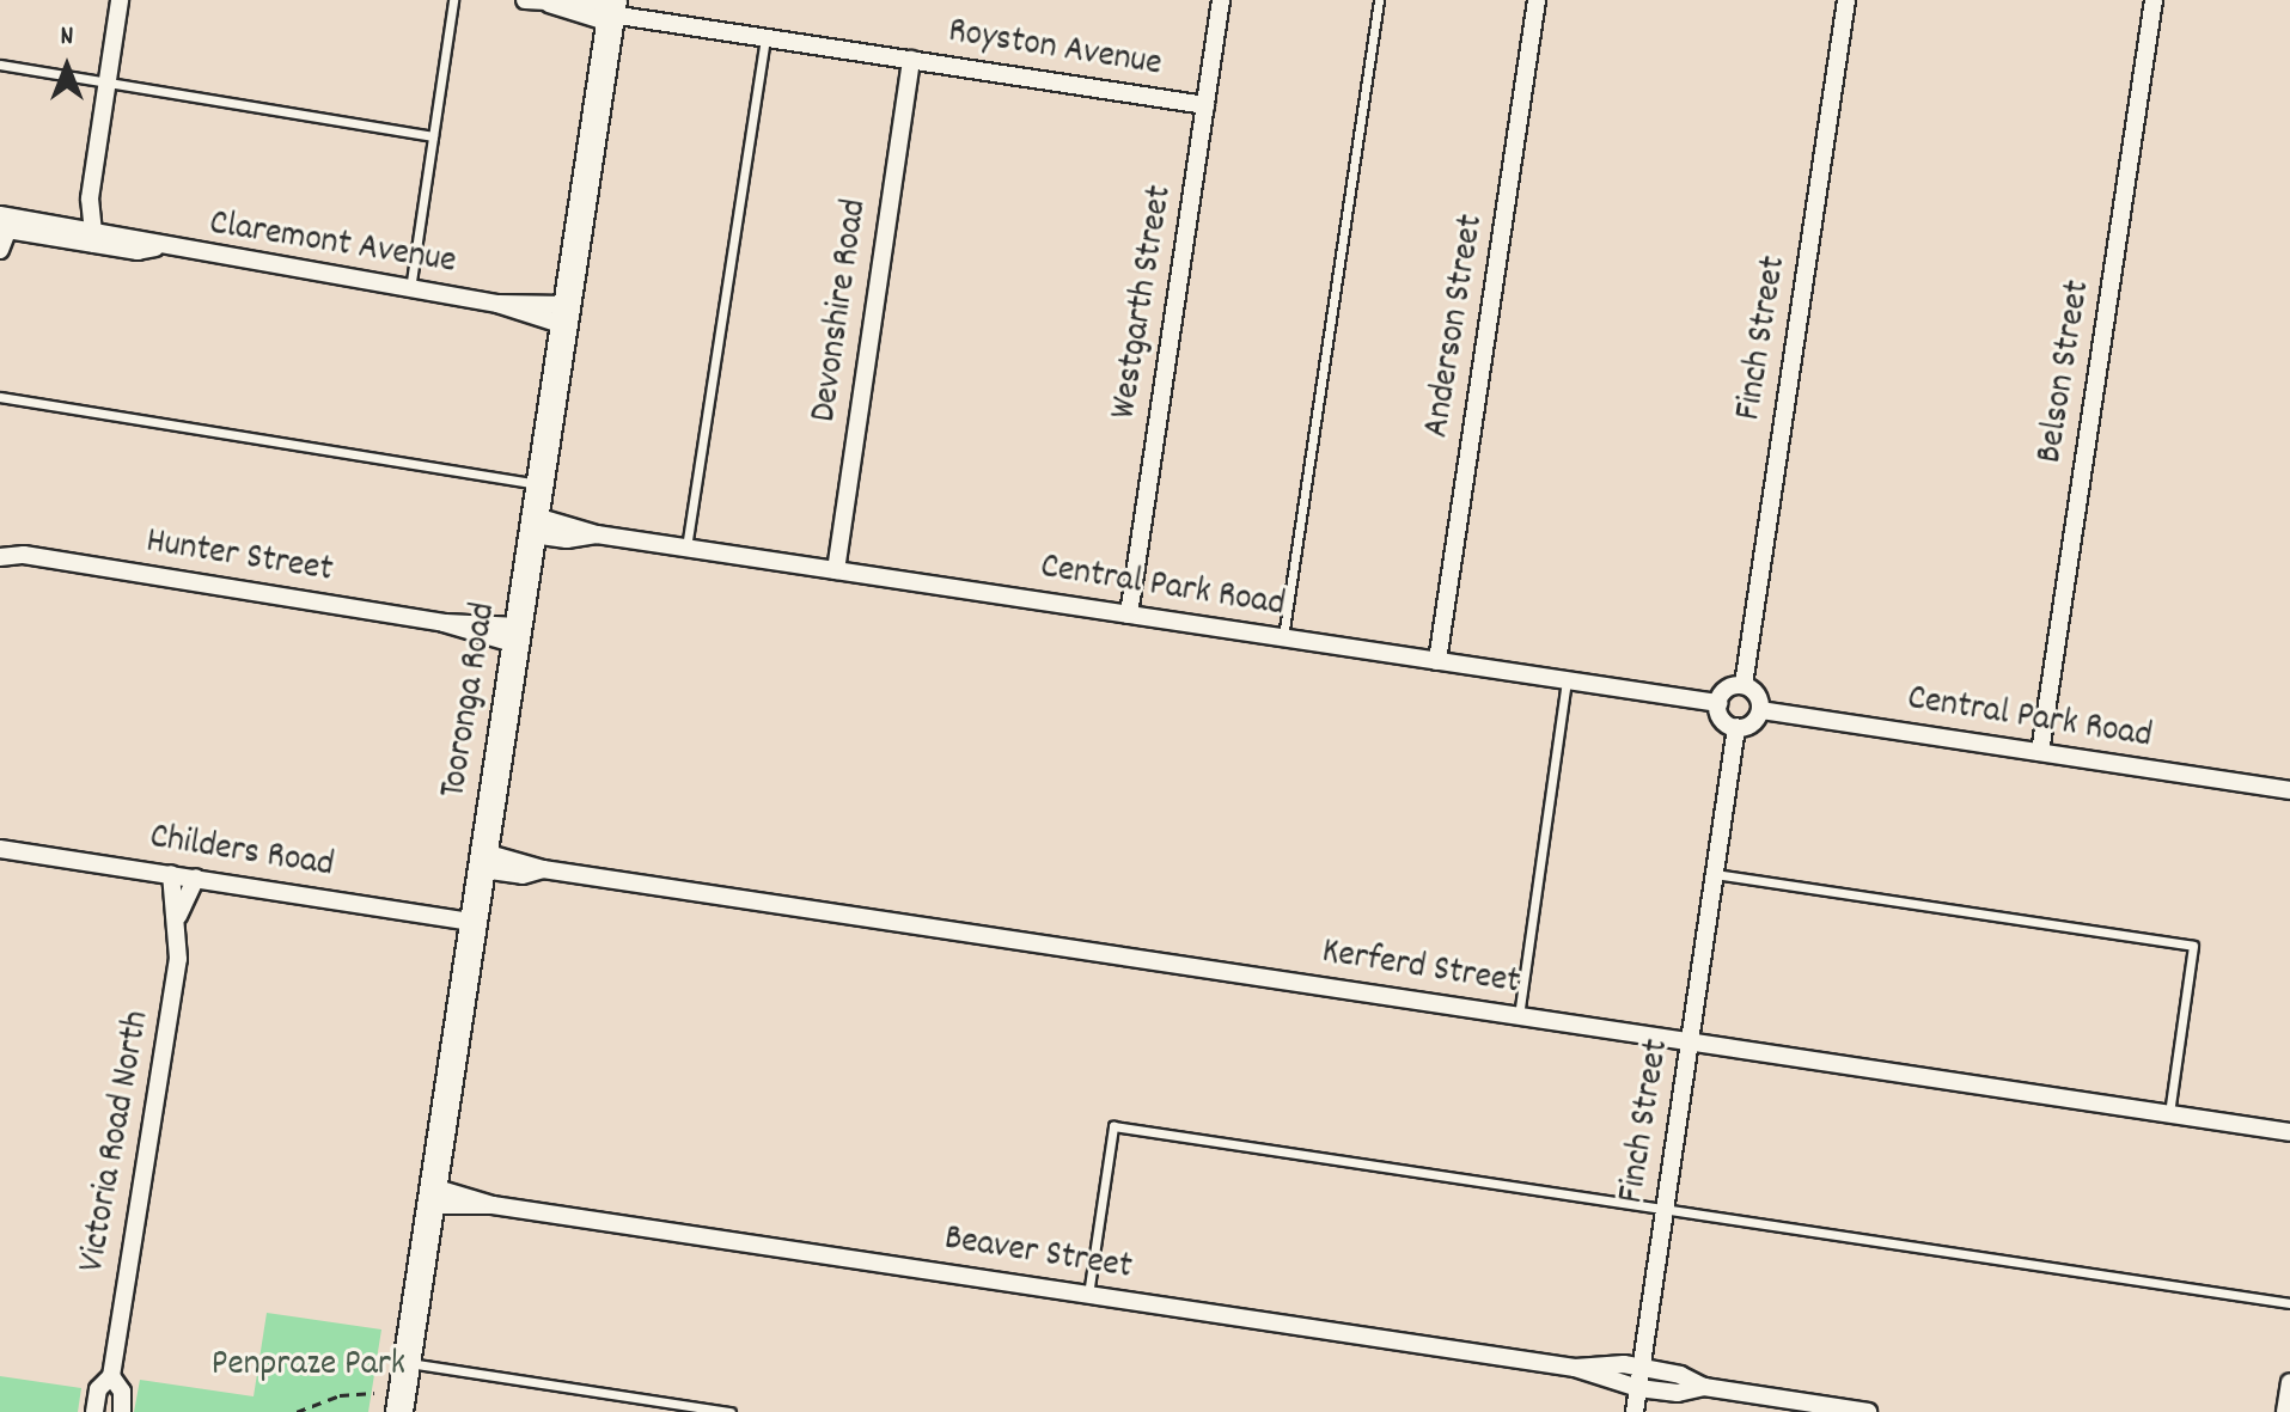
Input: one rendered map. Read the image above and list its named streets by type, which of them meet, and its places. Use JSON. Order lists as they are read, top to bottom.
{
  "streets": {
    "main road": ["Tooronga Road"],
    "street": [
      "Royston Avenue",
      "Claremont Avenue",
      "Westgarth Street",
      "Devonshire Road",
      "Anderson Street",
      "Finch Street",
      "Belson Street",
      "Hunter Street",
      "Central Park Road",
      "Childers Road",
      "Kerferd Street",
      "Victoria Road North",
      "Beaver Street"
    ]
  },
  "crossings": [
    ["Royston Avenue", "Westgarth Street"],
    ["Royston Avenue", "Devonshire Road"],
    ["Royston Avenue", "Tooronga Road"],
    ["Claremont Avenue", "Tooronga Road"],
    ["Westgarth Street", "Central Park Road"],
    ["Devonshire Road", "Central Park Road"],
    ["Anderson Street", "Central Park Road"],
    ["Finch Street", "Central Park Road"],
    ["Finch Street", "Kerferd Street"],
    ["Finch Street", "Beaver Street"],
    ["Belson Street", "Central Park Road"],
    ["Hunter Street", "Tooronga Road"],
    ["Central Park Road", "Tooronga Road"],
    ["Tooronga Road", "Childers Road"],
    ["Tooronga Road", "Kerferd Street"],
    ["Tooronga Road", "Beaver Street"],
    ["Childers Road", "Victoria Road North"]
  ],
  "parks": ["Penpraze Park"],
  "north": "top"
}
